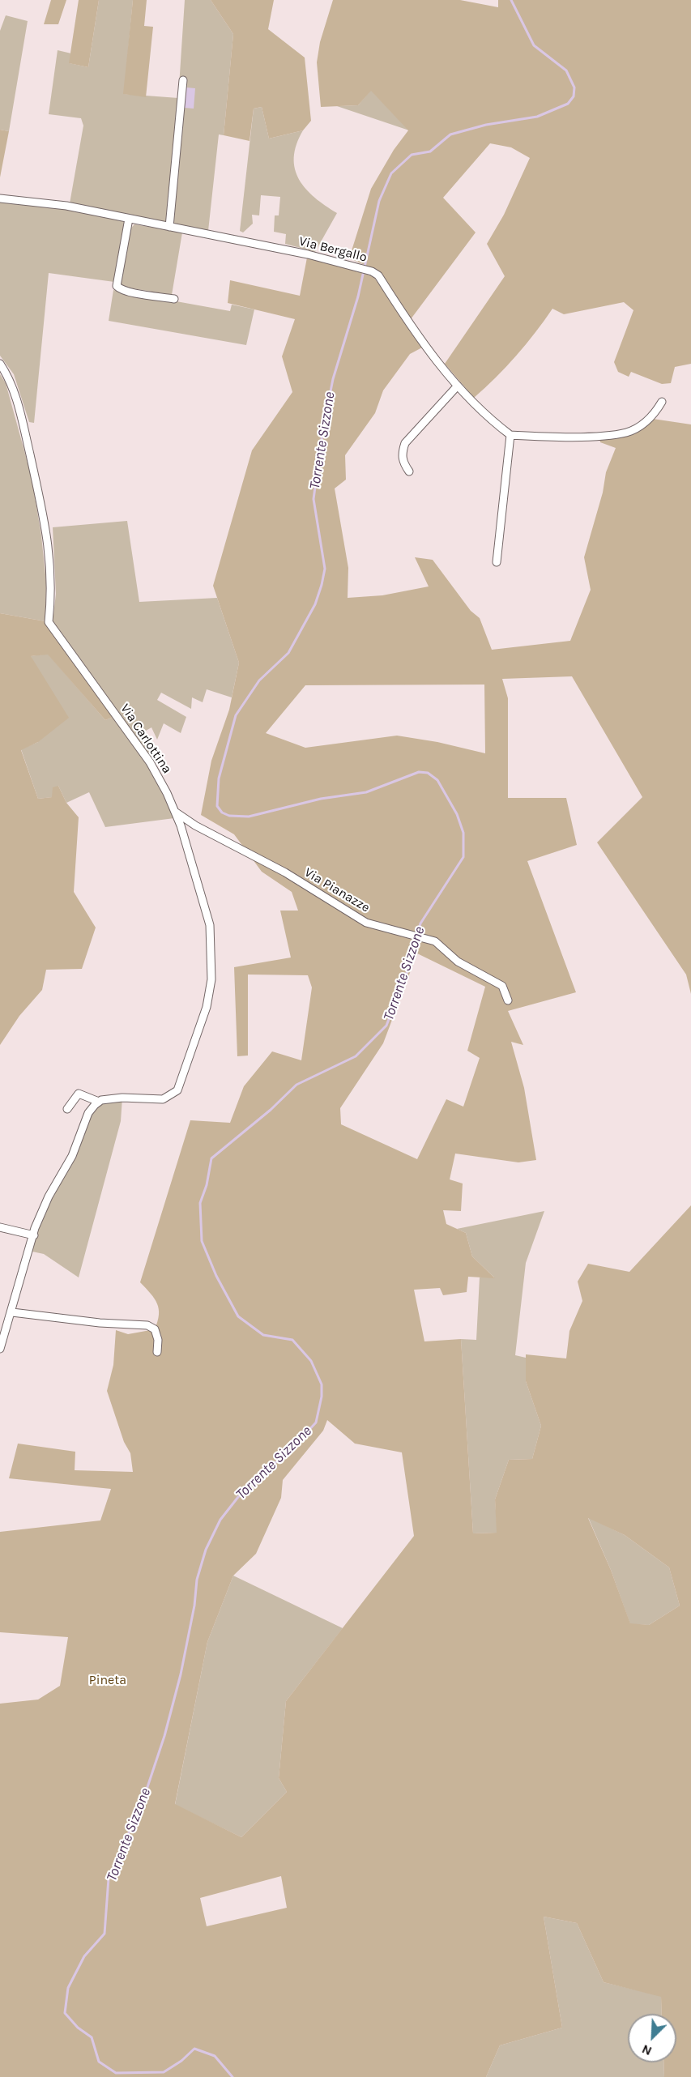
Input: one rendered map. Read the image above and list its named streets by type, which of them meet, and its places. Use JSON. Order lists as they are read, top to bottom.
{
  "streets": {
    "street": ["Via Bergallo", "Via Carlottina", "Via Pianazze"]
  },
  "crossings": [
    ["Via Carlottina", "Via Pianazze"]
  ],
  "water": ["Torrente Sizzone"],
  "parks": ["Pineta"],
  "north": "bottom left"
}
